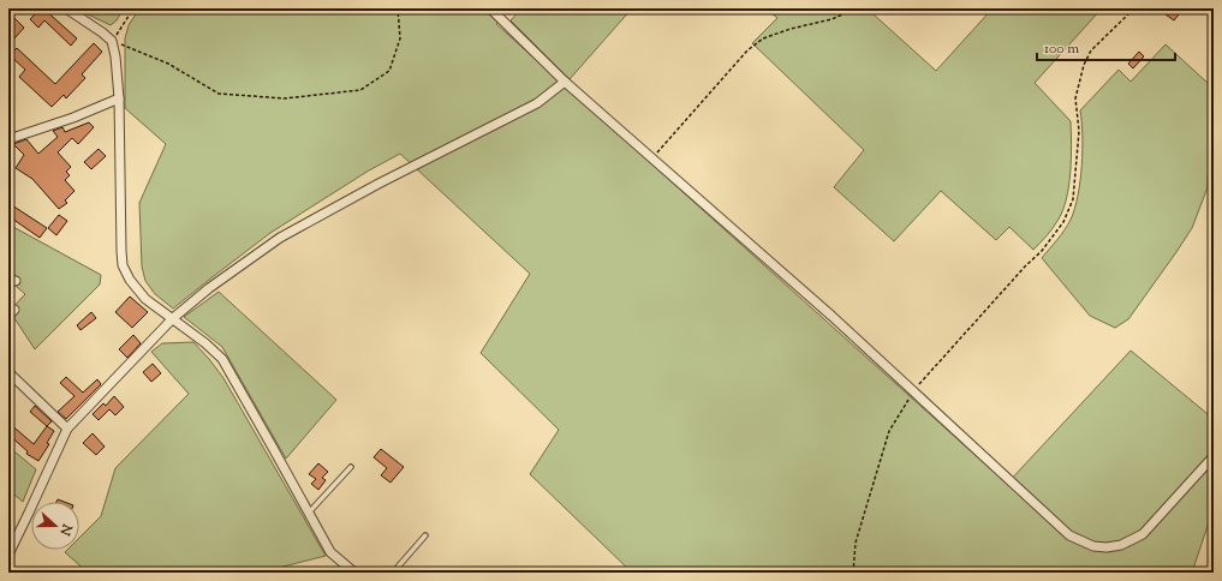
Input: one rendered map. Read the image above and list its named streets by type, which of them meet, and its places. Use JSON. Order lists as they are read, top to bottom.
{
  "scale_bar": "100 m",
  "north": "right"
}
